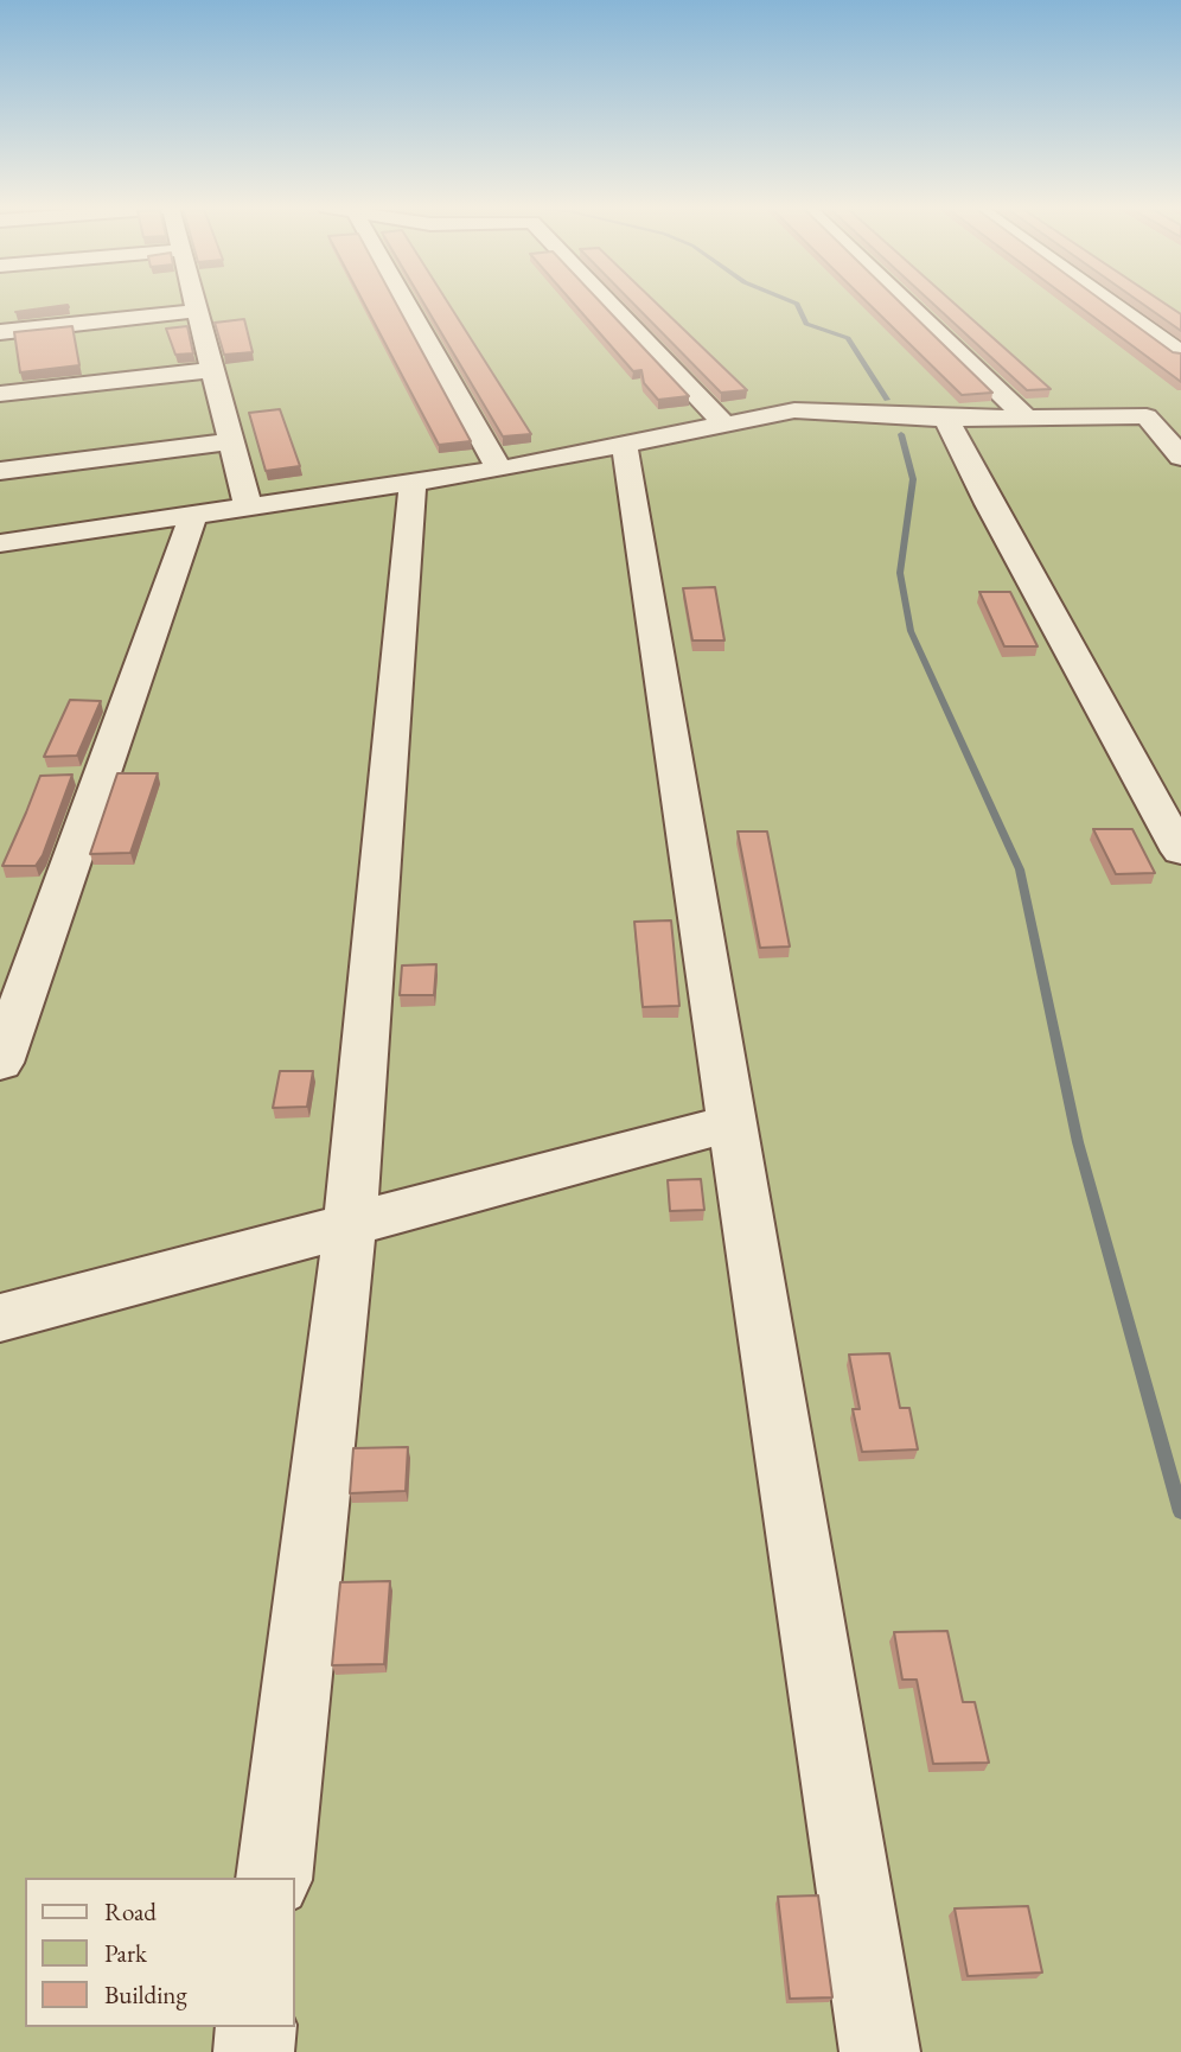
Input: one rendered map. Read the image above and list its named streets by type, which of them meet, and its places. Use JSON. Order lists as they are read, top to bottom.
{
  "legend": ["Road", "Park", "Building"]
}
